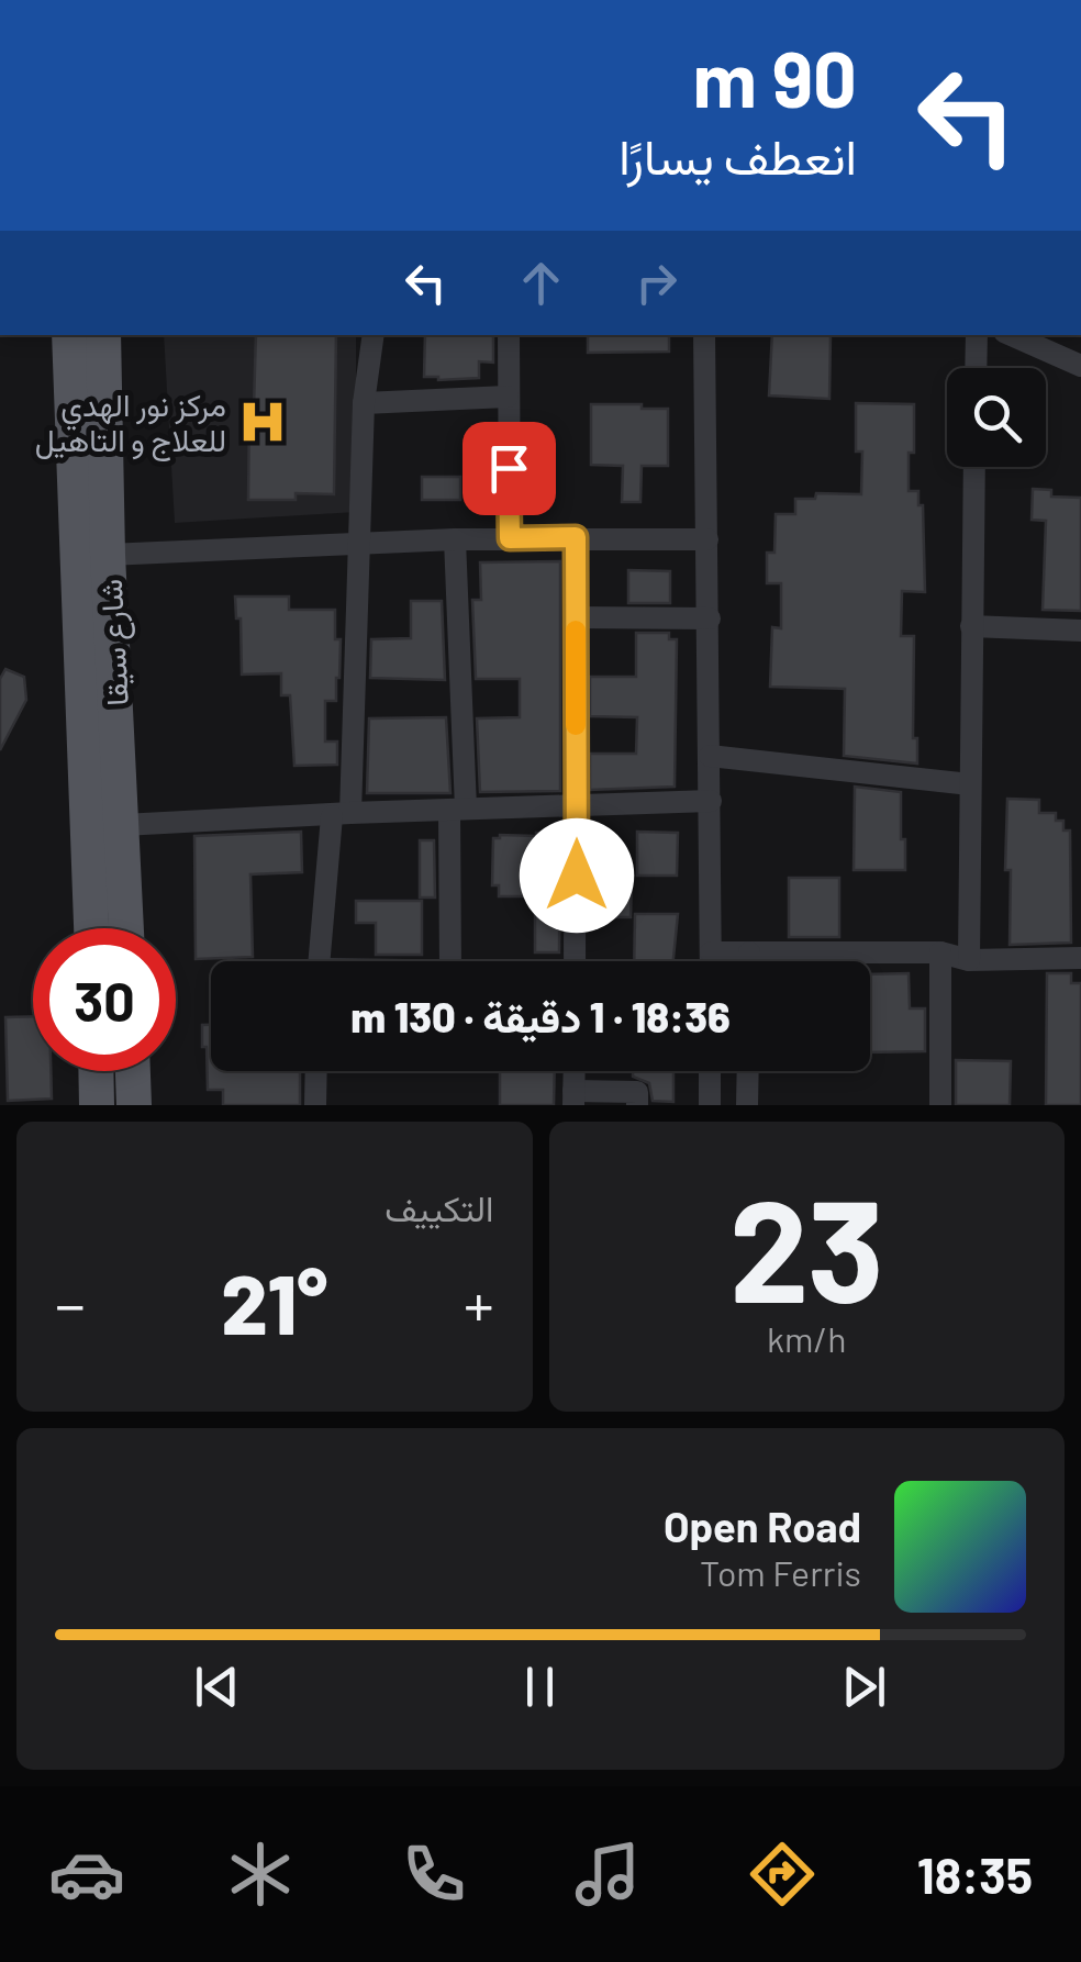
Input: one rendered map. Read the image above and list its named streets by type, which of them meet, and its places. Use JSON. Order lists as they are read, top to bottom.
{
  "streets": {
    "main road": ["شارع سيقا"]
  },
  "places": {
    "hospital": ["مركز نور الهدي للعلاج و التاهيل"]
  },
  "page": {
    "turn": ["90 m", "انعطف يسارًا"],
    "limit": "30",
    "trip": "18:36 · 1 دقيقة · 130 m",
    "tile": [
      ["23", "km/h"],
      "التكييف"
    ],
    "heat": ["−", "21°", "+"],
    "song": ["Open Road", "Tom Ferris"],
    "tabs": "18:35"
  }
}
